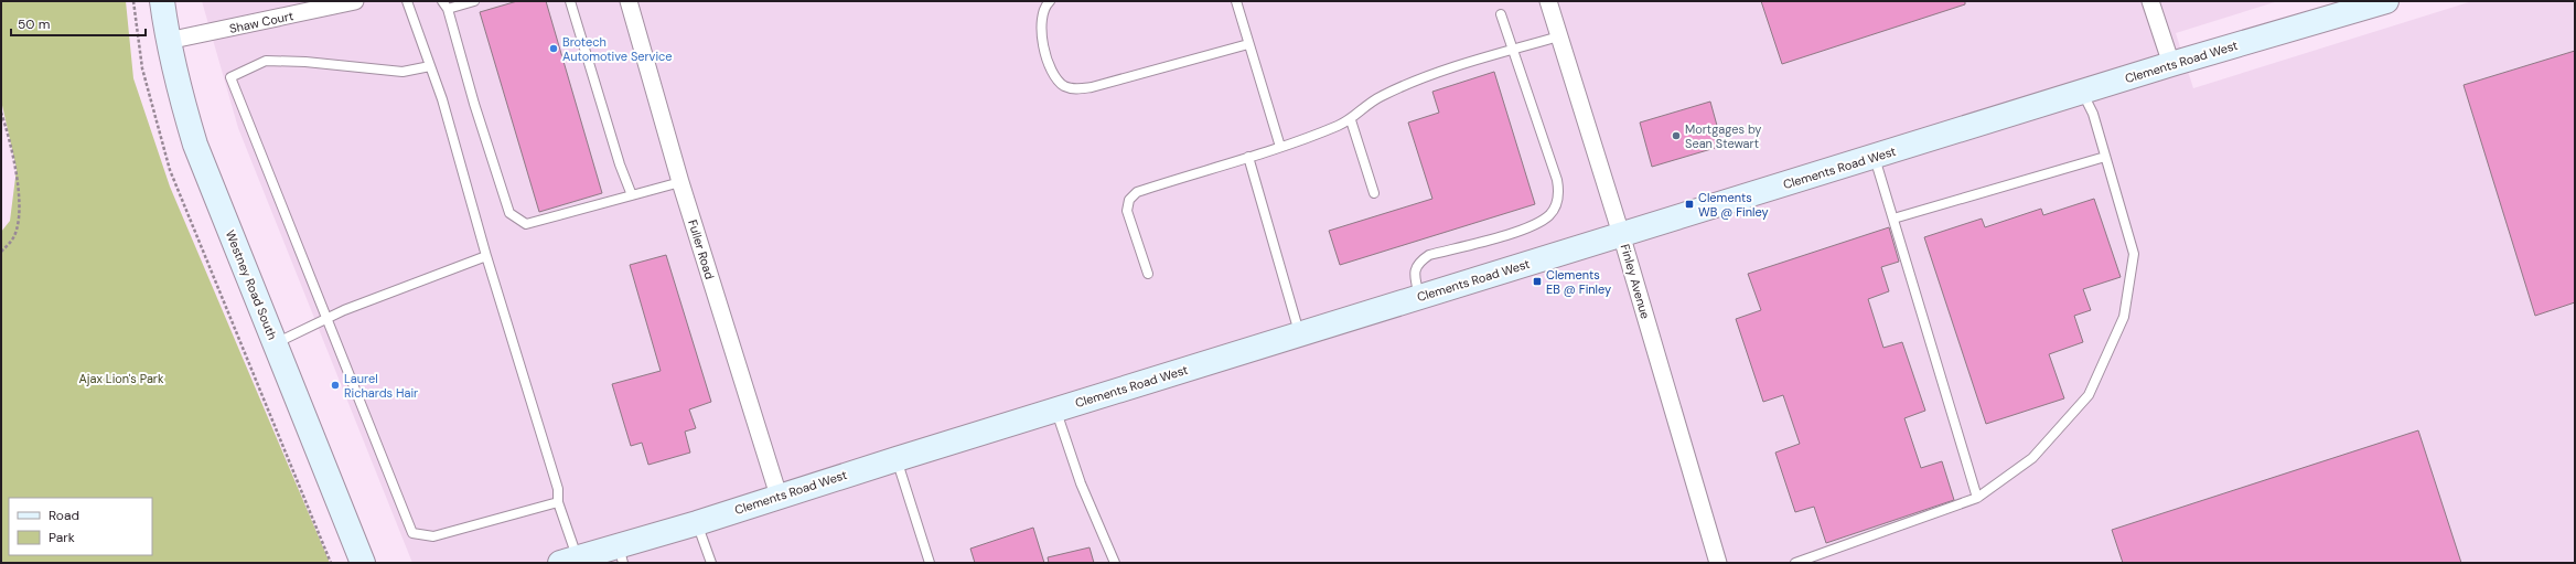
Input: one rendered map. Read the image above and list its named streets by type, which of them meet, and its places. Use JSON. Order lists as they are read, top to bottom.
{
  "streets": {
    "street": [
      "Shaw Court",
      "Clements Road West",
      "Fuller Road",
      "Finley Avenue",
      "Westney Road South"
    ]
  },
  "crossings": [
    ["Shaw Court", "Westney Road South"],
    ["Clements Road West", "Fuller Road"],
    ["Clements Road West", "Finley Avenue"]
  ],
  "parks": ["Ajax Lion's Park"],
  "places": {
    "other": ["Brotech Automotive Service", "Mortgages by Sean Stewart", "Laurel Richards Hair"],
    "transit": ["Clements WB @ Finley", "Clements EB @ Finley"]
  },
  "legend": ["Road", "Park"],
  "scale_bar": "50 m"
}
